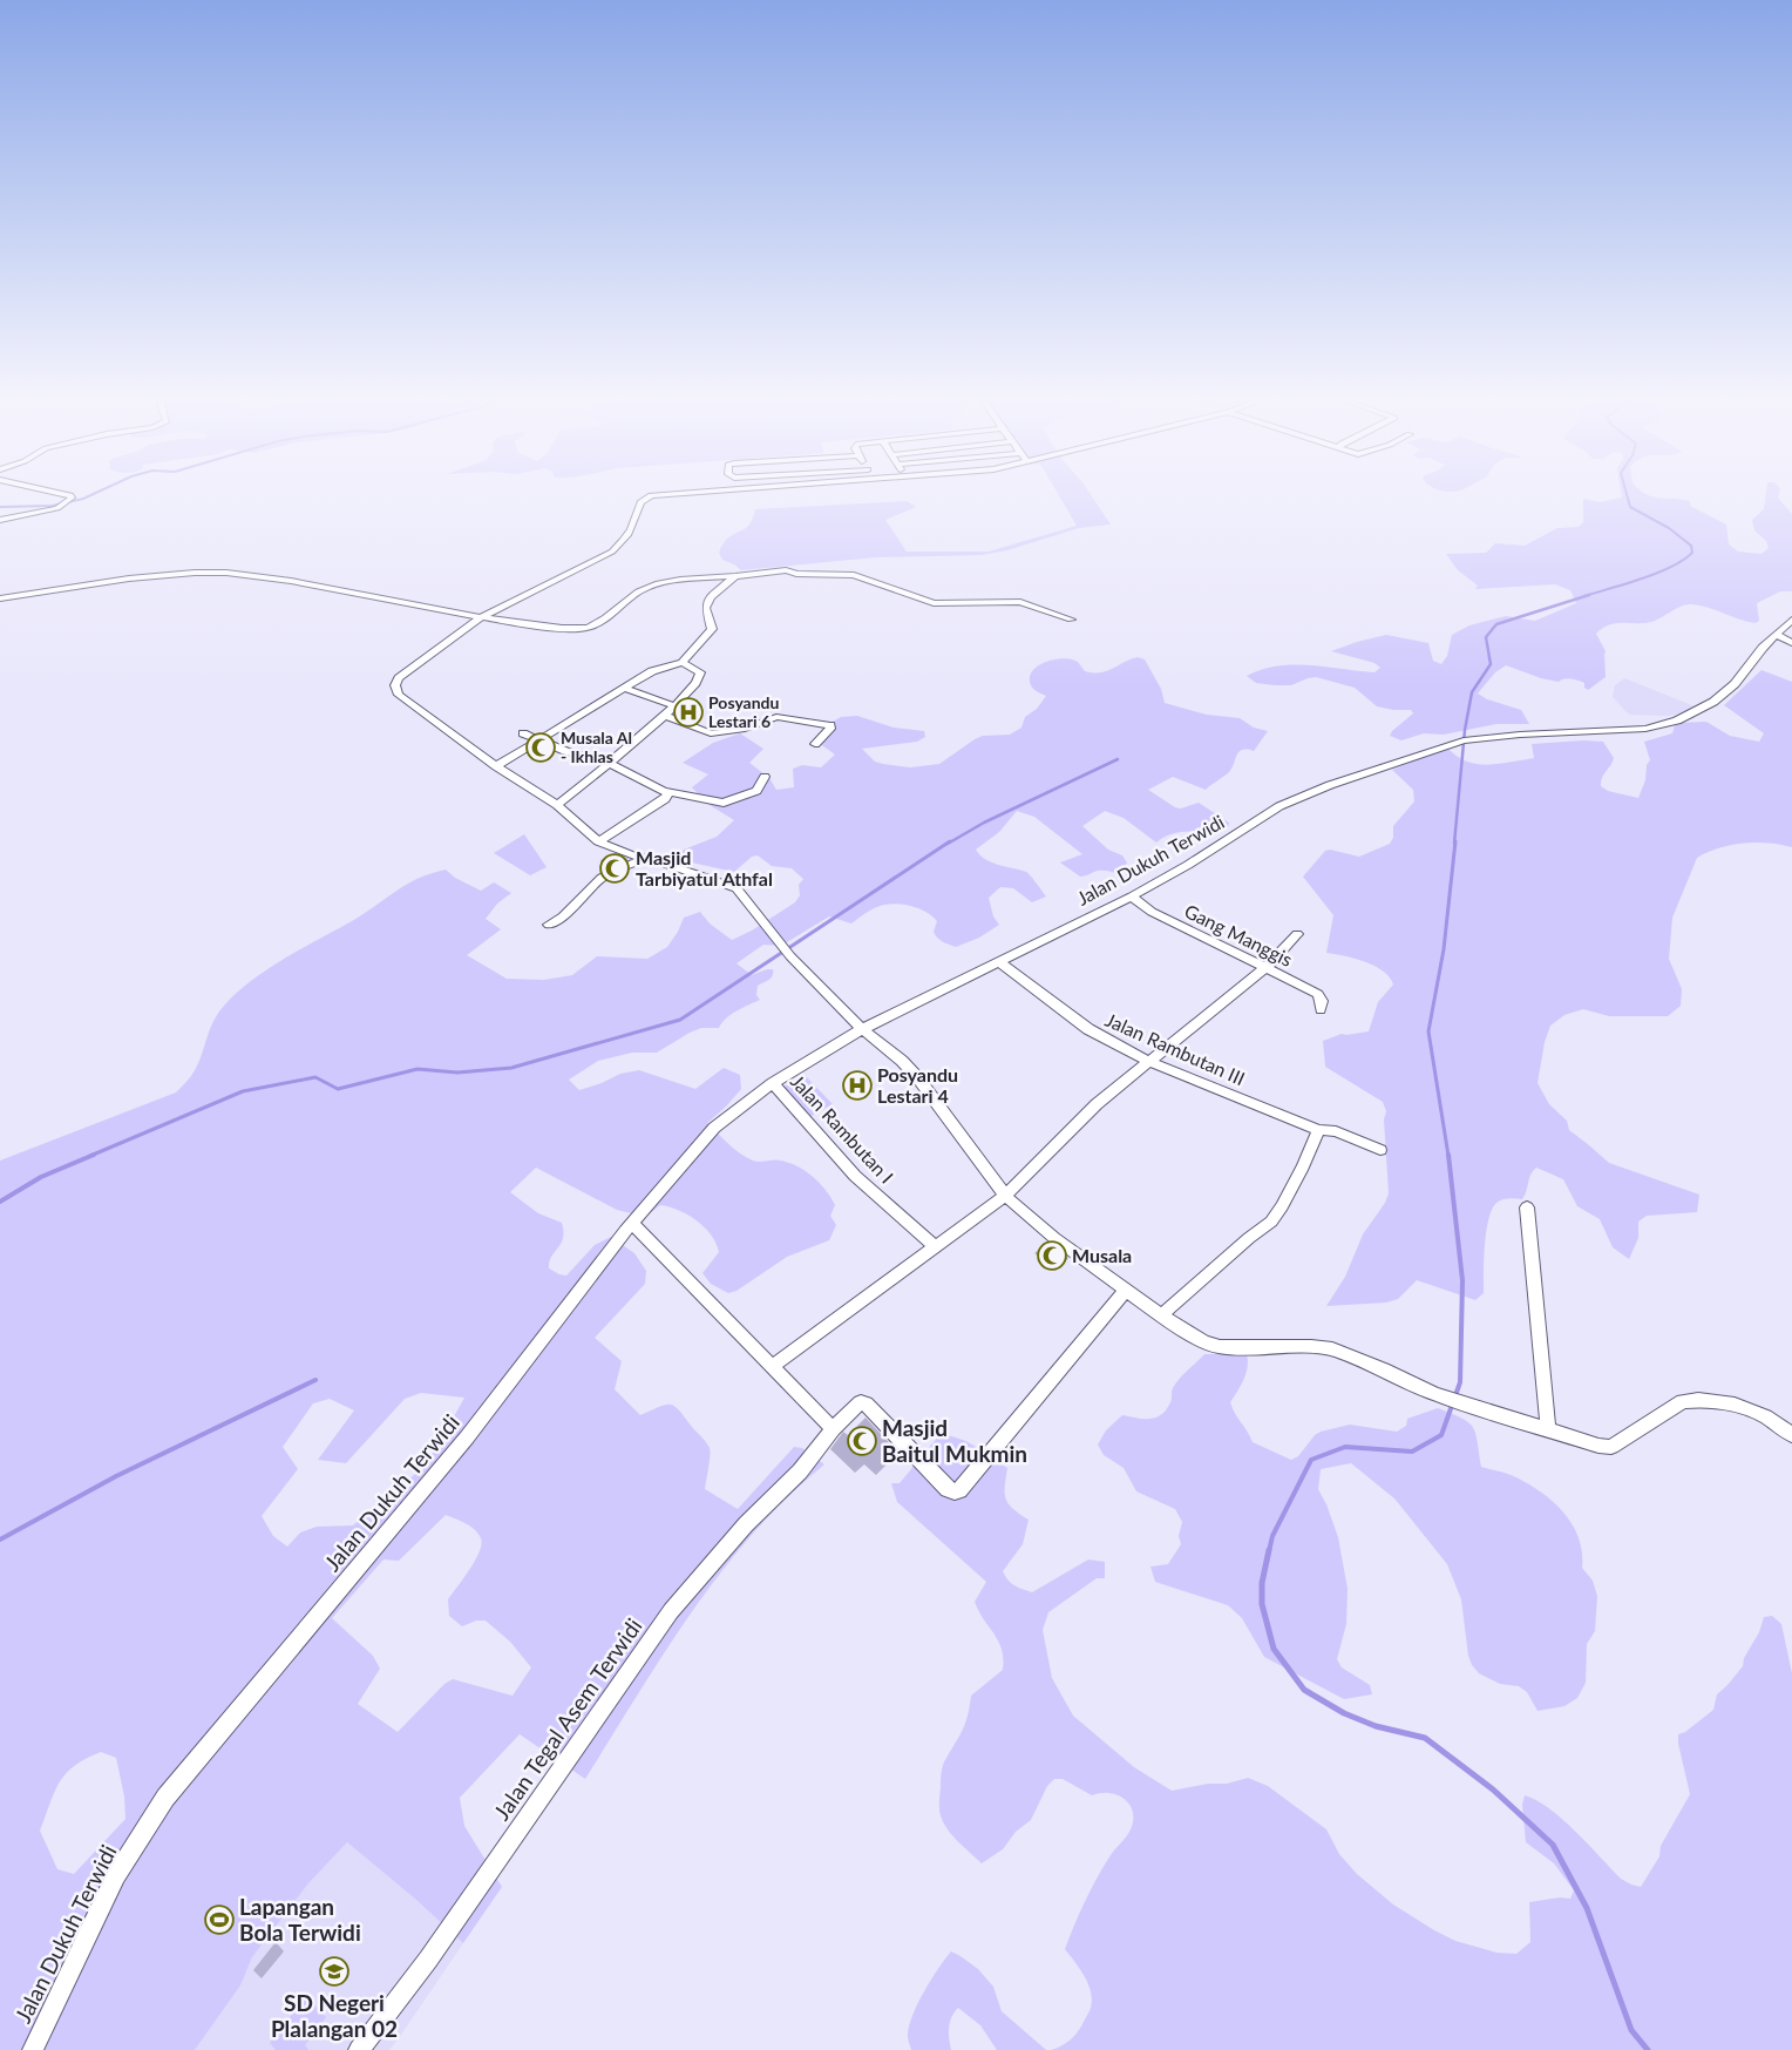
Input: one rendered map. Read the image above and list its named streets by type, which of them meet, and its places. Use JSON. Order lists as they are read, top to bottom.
{
  "streets": {
    "street": [
      "Jalan Dukuh Terwidi",
      "Gang Manggis",
      "Jalan Rambutan III",
      "Jalan Rambutan I",
      "Jalan Tegal Asem Terwidi"
    ]
  },
  "crossings": [
    ["Jalan Dukuh Terwidi", "Gang Manggis"],
    ["Jalan Dukuh Terwidi", "Jalan Rambutan III"],
    ["Jalan Dukuh Terwidi", "Jalan Rambutan I"]
  ],
  "places": {
    "hospital": ["Posyandu Lestari 6", "Posyandu Lestari 4"],
    "mosque": [
      "Musala Al - Ikhlas",
      "Masjid Tarbiyatul Athfal",
      "Musala",
      "Masjid Baitul Mukmin"
    ],
    "sports": ["Lapangan Bola Terwidi"],
    "school or university": ["SD Negeri Plalangan 02"]
  }
}
